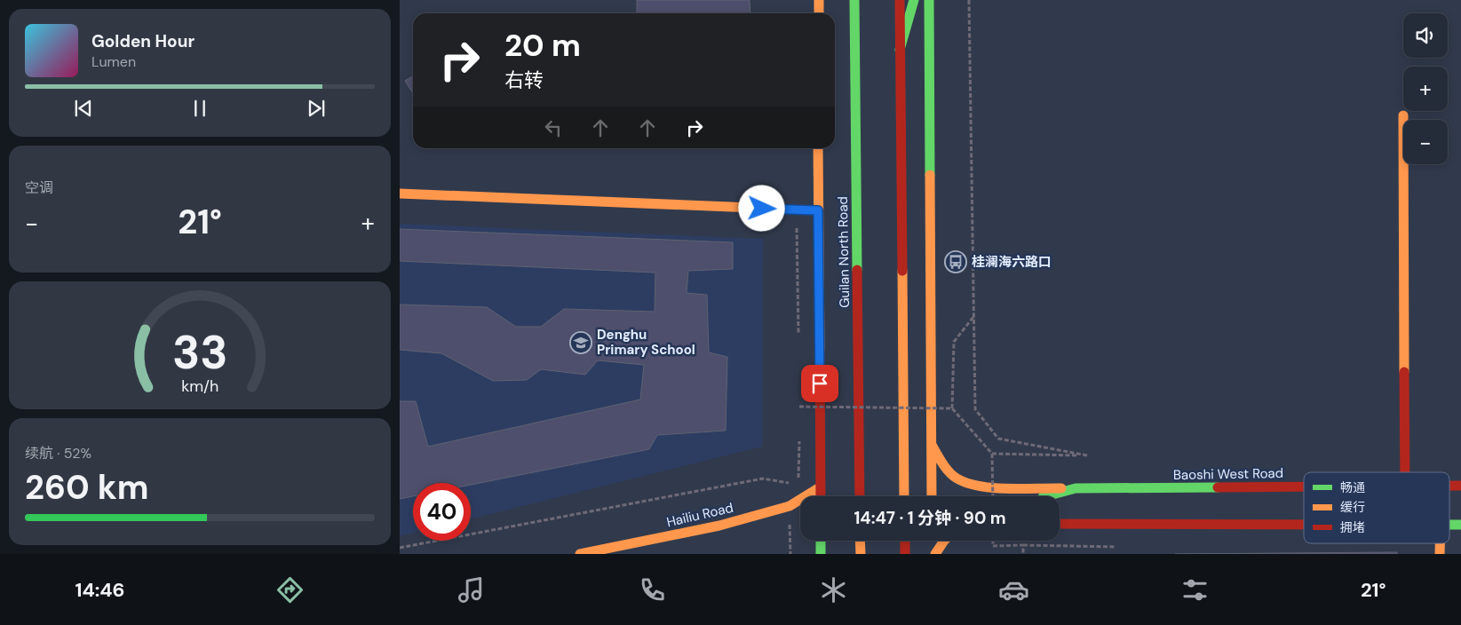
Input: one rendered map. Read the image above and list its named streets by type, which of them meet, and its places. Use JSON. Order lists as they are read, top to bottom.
{
  "streets": {
    "main road": ["Guilan North Road", "Baoshi West Road", "Hailiu Road"]
  },
  "places": {
    "bus stop": ["桂澜海六路口"],
    "school or university": ["Denghu Primary School"]
  },
  "legend": ["畅通", "缓行", "拥堵"],
  "page": {
    "map_buttons": ["+", "−"],
    "turn": ["20 m", "右转"],
    "song": ["Golden Hour", "Lumen"],
    "tile": [
      "空调",
      ["续航 · 52%", "260 km"]
    ],
    "heat": ["−", "21°", "+"],
    "limit": "40",
    "trip": "14:47 · 1 分钟 · 90 m",
    "tabs": ["14:46", "21°"],
    "gauge": ["33", "km/h"]
  }
}
